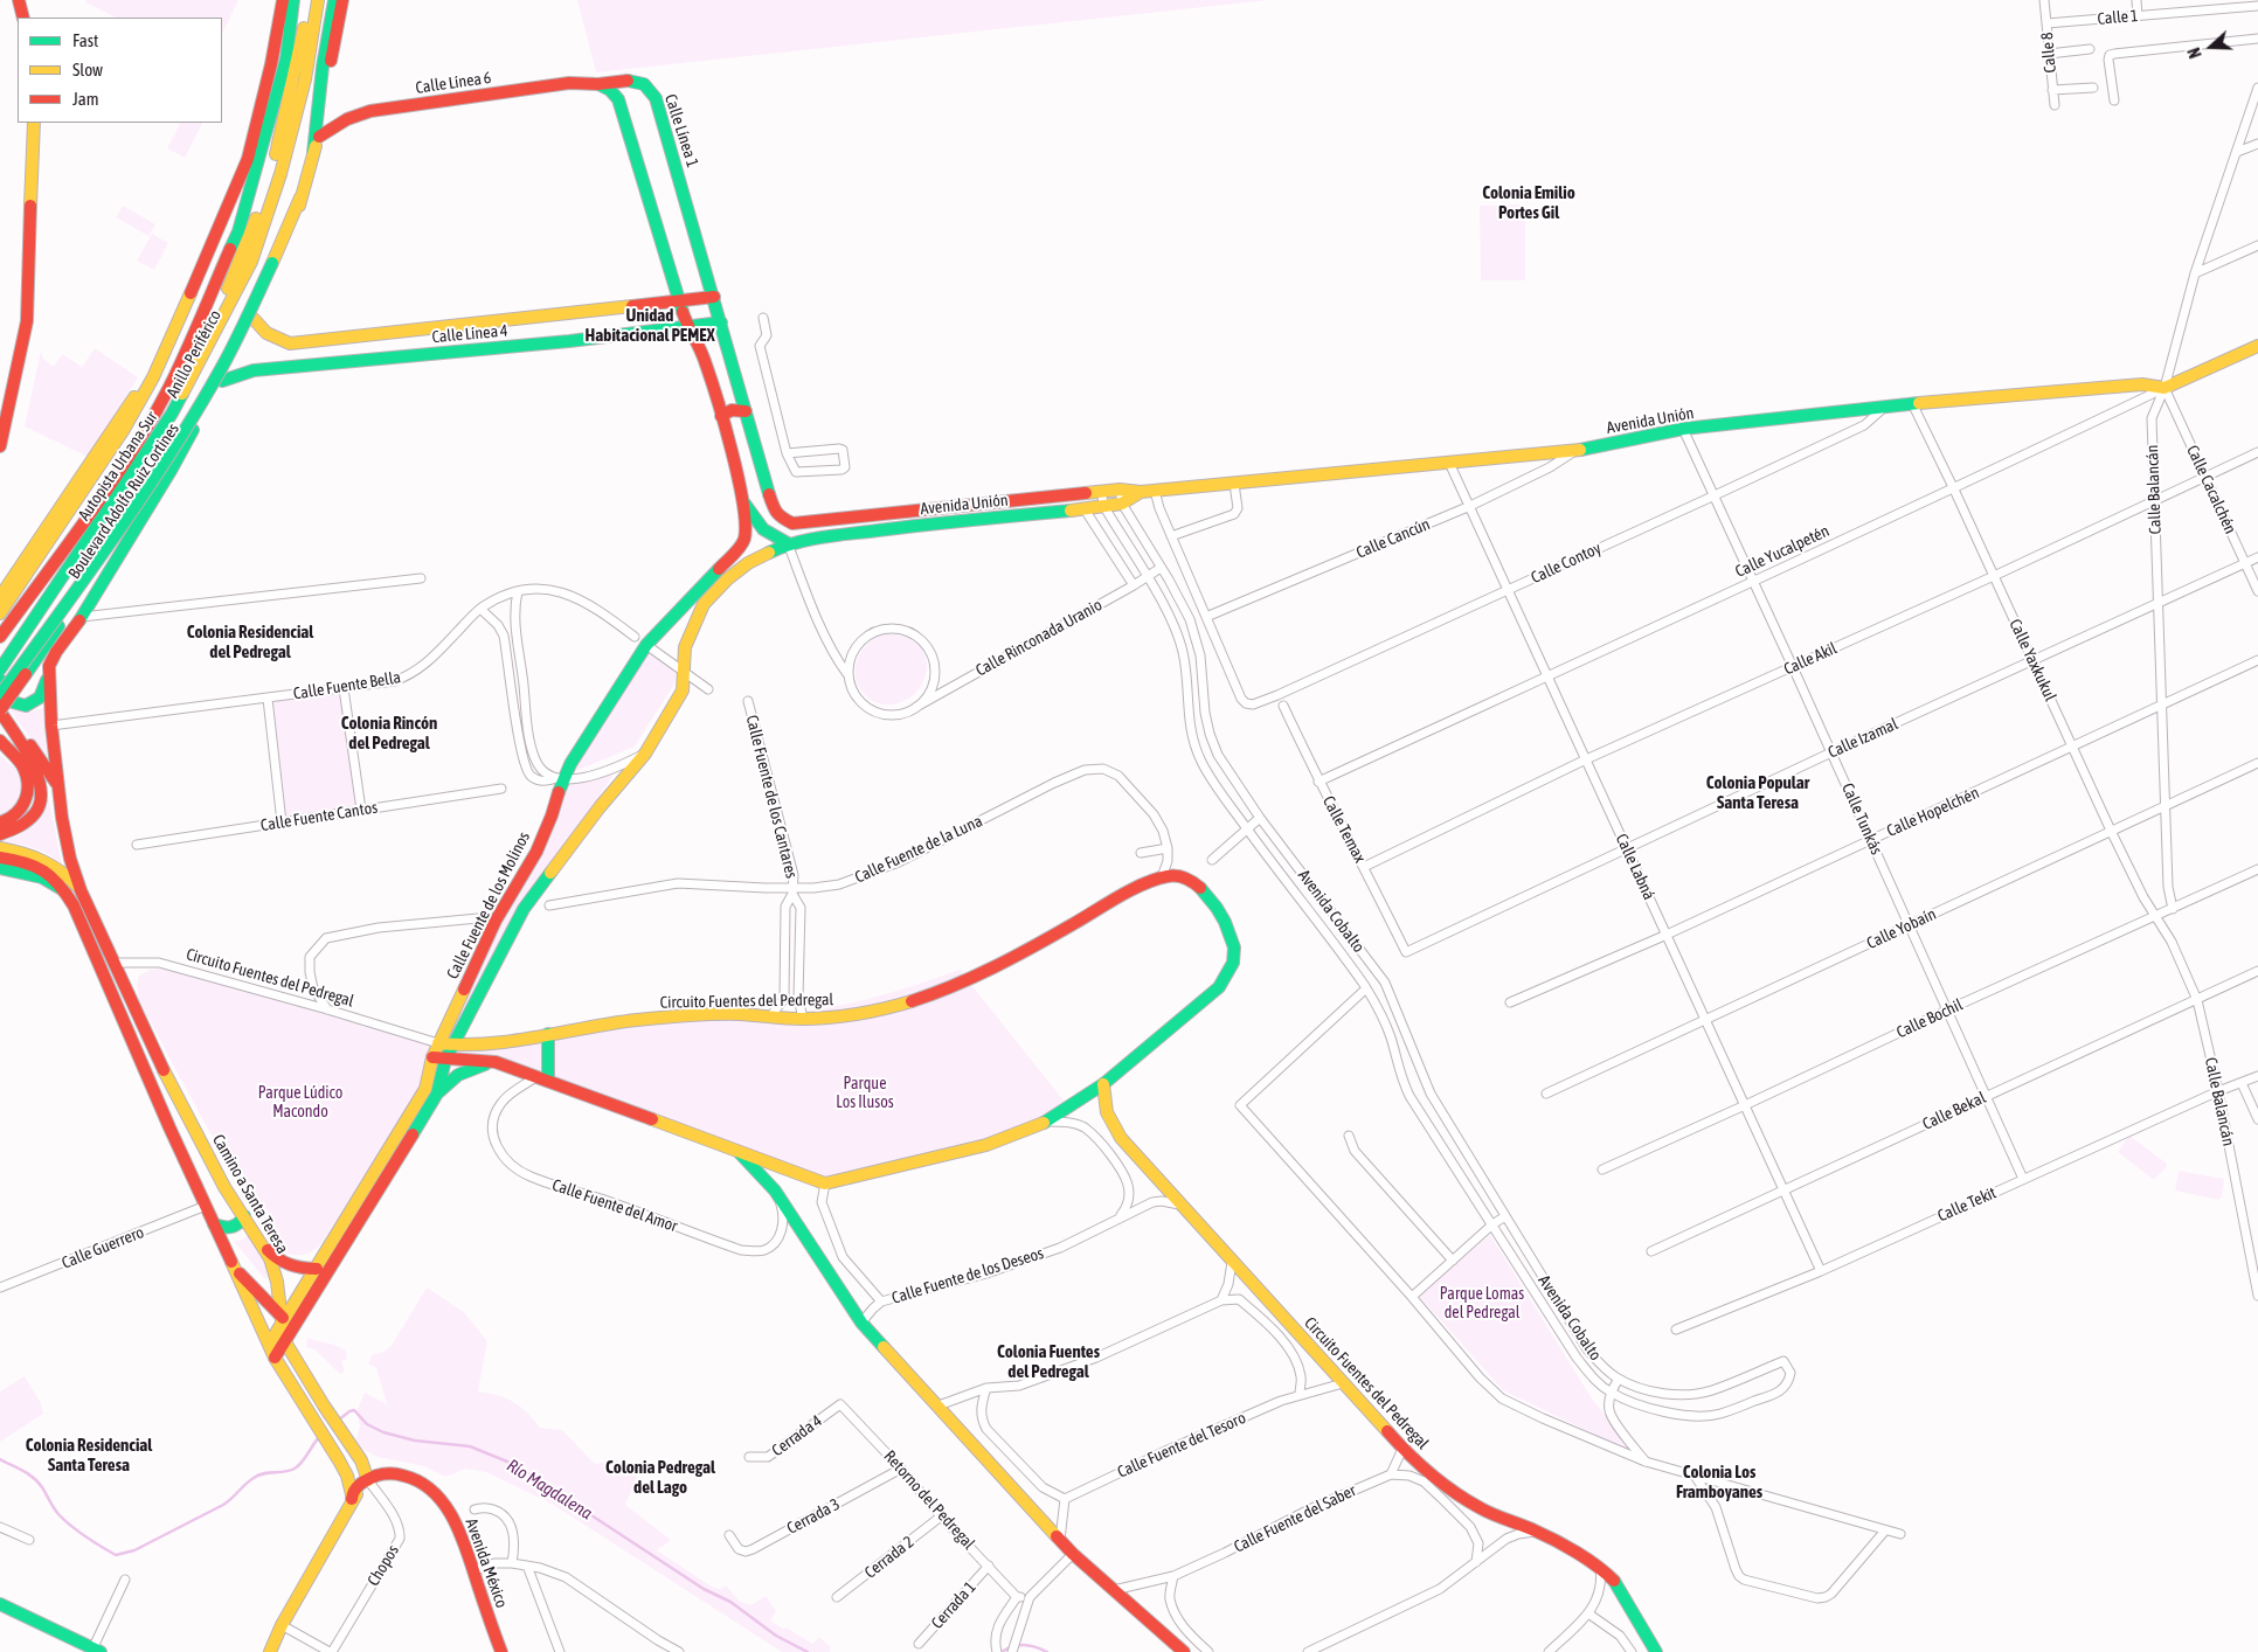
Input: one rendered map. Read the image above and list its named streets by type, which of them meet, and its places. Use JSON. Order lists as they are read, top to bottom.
{
  "streets": {
    "main road": [
      "Calle Línea 6",
      "Calle Línea 1",
      "Calle Línea 4",
      "Anillo Periférico",
      "Avenida Unión",
      "Autopista Urbana Sur",
      "Boulevard Adolfo Ruiz Cortines",
      "Calle Yucalpetén",
      "Calle Fuente de los Molinos",
      "Circuito Fuentes del Pedregal",
      "Camino a Santa Teresa",
      "Avenida México"
    ],
    "street": [
      "Calle 1",
      "Calle 8",
      "Calle Balancán",
      "Calle Cacalchén",
      "Calle Cancún",
      "Calle Contoy",
      "Calle Rinconada Uranio",
      "Calle Akil",
      "Calle Yaxkukul",
      "Calle Fuente Bella",
      "Calle Izamal",
      "Calle Fuente de los Cantares",
      "Calle Hopelchén",
      "Calle Fuente Cantos",
      "Calle Tunkás",
      "Calle Temax",
      "Calle Fuente de la Luna",
      "Calle Labná",
      "Avenida Cobalto",
      "Calle Yobaín",
      "Calle Bochil",
      "Calle Bekal",
      "Calle Tekit",
      "Calle Fuente del Amor",
      "Calle Guerrero",
      "Calle Fuente de los Deseos",
      "Cerrada 4",
      "Calle Fuente del Tesoro",
      "Retorno del Pedregal",
      "Cerrada 3",
      "Calle Fuente del Saber",
      "Cerrada 2",
      "Chopos",
      "Cerrada 1"
    ]
  },
  "crossings": [
    ["Calle 1", "Calle 8"],
    ["Calle Línea 6", "Calle Línea 1"],
    ["Calle Línea 6", "Boulevard Adolfo Ruiz Cortines"],
    ["Calle Línea 1", "Calle Línea 4"],
    ["Calle Línea 1", "Avenida Unión"],
    ["Calle Línea 4", "Boulevard Adolfo Ruiz Cortines"],
    ["Avenida Unión", "Calle Balancán"],
    ["Avenida Unión", "Calle Cacalchén"],
    ["Avenida Unión", "Calle Cancún"],
    ["Avenida Unión", "Calle Yucalpetén"],
    ["Avenida Unión", "Calle Contoy"],
    ["Avenida Unión", "Calle Yaxkukul"],
    ["Avenida Unión", "Calle Tunkás"],
    ["Avenida Unión", "Calle Labná"],
    ["Avenida Unión", "Calle Fuente de los Molinos"],
    ["Avenida Unión", "Avenida Cobalto"],
    ["Calle Balancán", "Calle Cacalchén"],
    ["Calle Balancán", "Calle Yucalpetén"],
    ["Calle Balancán", "Calle Akil"],
    ["Calle Balancán", "Calle Yaxkukul"],
    ["Calle Balancán", "Calle Izamal"],
    ["Calle Balancán", "Calle Hopelchén"],
    ["Calle Balancán", "Calle Yobaín"],
    ["Calle Balancán", "Calle Bochil"],
    ["Calle Balancán", "Calle Bekal"],
    ["Calle Balancán", "Calle Tekit"],
    ["Calle Cacalchén", "Calle Yucalpetén"],
    ["Calle Cacalchén", "Calle Akil"],
    ["Calle Cacalchén", "Calle Izamal"],
    ["Calle Cancún", "Calle Contoy"],
    ["Calle Cancún", "Calle Labná"],
    ["Calle Yucalpetén", "Calle Yaxkukul"],
    ["Calle Yucalpetén", "Calle Tunkás"],
    ["Calle Yucalpetén", "Calle Temax"],
    ["Calle Yucalpetén", "Calle Labná"],
    ["Calle Contoy", "Calle Tunkás"],
    ["Calle Contoy", "Calle Labná"],
    ["Calle Rinconada Uranio", "Avenida Cobalto"],
    ["Calle Akil", "Calle Yaxkukul"],
    ["Calle Akil", "Calle Tunkás"],
    ["Calle Akil", "Calle Temax"],
    ["Calle Akil", "Calle Labná"],
    ["Calle Yaxkukul", "Calle Izamal"],
    ["Calle Yaxkukul", "Calle Hopelchén"],
    ["Calle Yaxkukul", "Calle Yobaín"],
    ["Calle Yaxkukul", "Calle Bochil"],
    ["Calle Izamal", "Calle Tunkás"],
    ["Calle Izamal", "Calle Temax"],
    ["Calle Izamal", "Calle Labná"],
    ["Calle Fuente de los Cantares", "Calle Fuente de la Luna"],
    ["Calle Fuente de los Cantares", "Circuito Fuentes del Pedregal"],
    ["Calle Hopelchén", "Calle Tunkás"],
    ["Calle Hopelchén", "Calle Labná"],
    ["Calle Tunkás", "Calle Yobaín"],
    ["Calle Tunkás", "Calle Bochil"],
    ["Calle Tunkás", "Calle Bekal"],
    ["Calle Tunkás", "Calle Tekit"],
    ["Calle Labná", "Calle Yobaín"],
    ["Calle Labná", "Calle Bochil"],
    ["Calle Labná", "Calle Bekal"],
    ["Calle Labná", "Calle Tekit"],
    ["Calle Fuente de los Molinos", "Circuito Fuentes del Pedregal"],
    ["Calle Fuente de los Molinos", "Camino a Santa Teresa"],
    ["Circuito Fuentes del Pedregal", "Camino a Santa Teresa"],
    ["Circuito Fuentes del Pedregal", "Calle Fuente de los Deseos"],
    ["Circuito Fuentes del Pedregal", "Calle Fuente del Tesoro"],
    ["Cerrada 4", "Retorno del Pedregal"],
    ["Retorno del Pedregal", "Cerrada 3"],
    ["Retorno del Pedregal", "Cerrada 2"],
    ["Retorno del Pedregal", "Cerrada 1"],
    ["Avenida México", "Chopos"]
  ],
  "districts": [
    "Colonia Emilio Portes Gil",
    "Unidad Habitacional PEMEX",
    "Colonia Residencial del Pedregal",
    "Colonia Rincón del Pedregal",
    "Colonia Popular Santa Teresa",
    "Colonia Fuentes del Pedregal",
    "Colonia Residencial Santa Teresa",
    "Colonia Pedregal del Lago",
    "Colonia Los Framboyanes"
  ],
  "water": ["Río Magdalena"],
  "parks": ["Parque Los Ilusos", "Parque Lúdico Macondo", "Parque Lomas del Pedregal"],
  "legend": ["Fast", "Slow", "Jam"],
  "north": "left"
}
